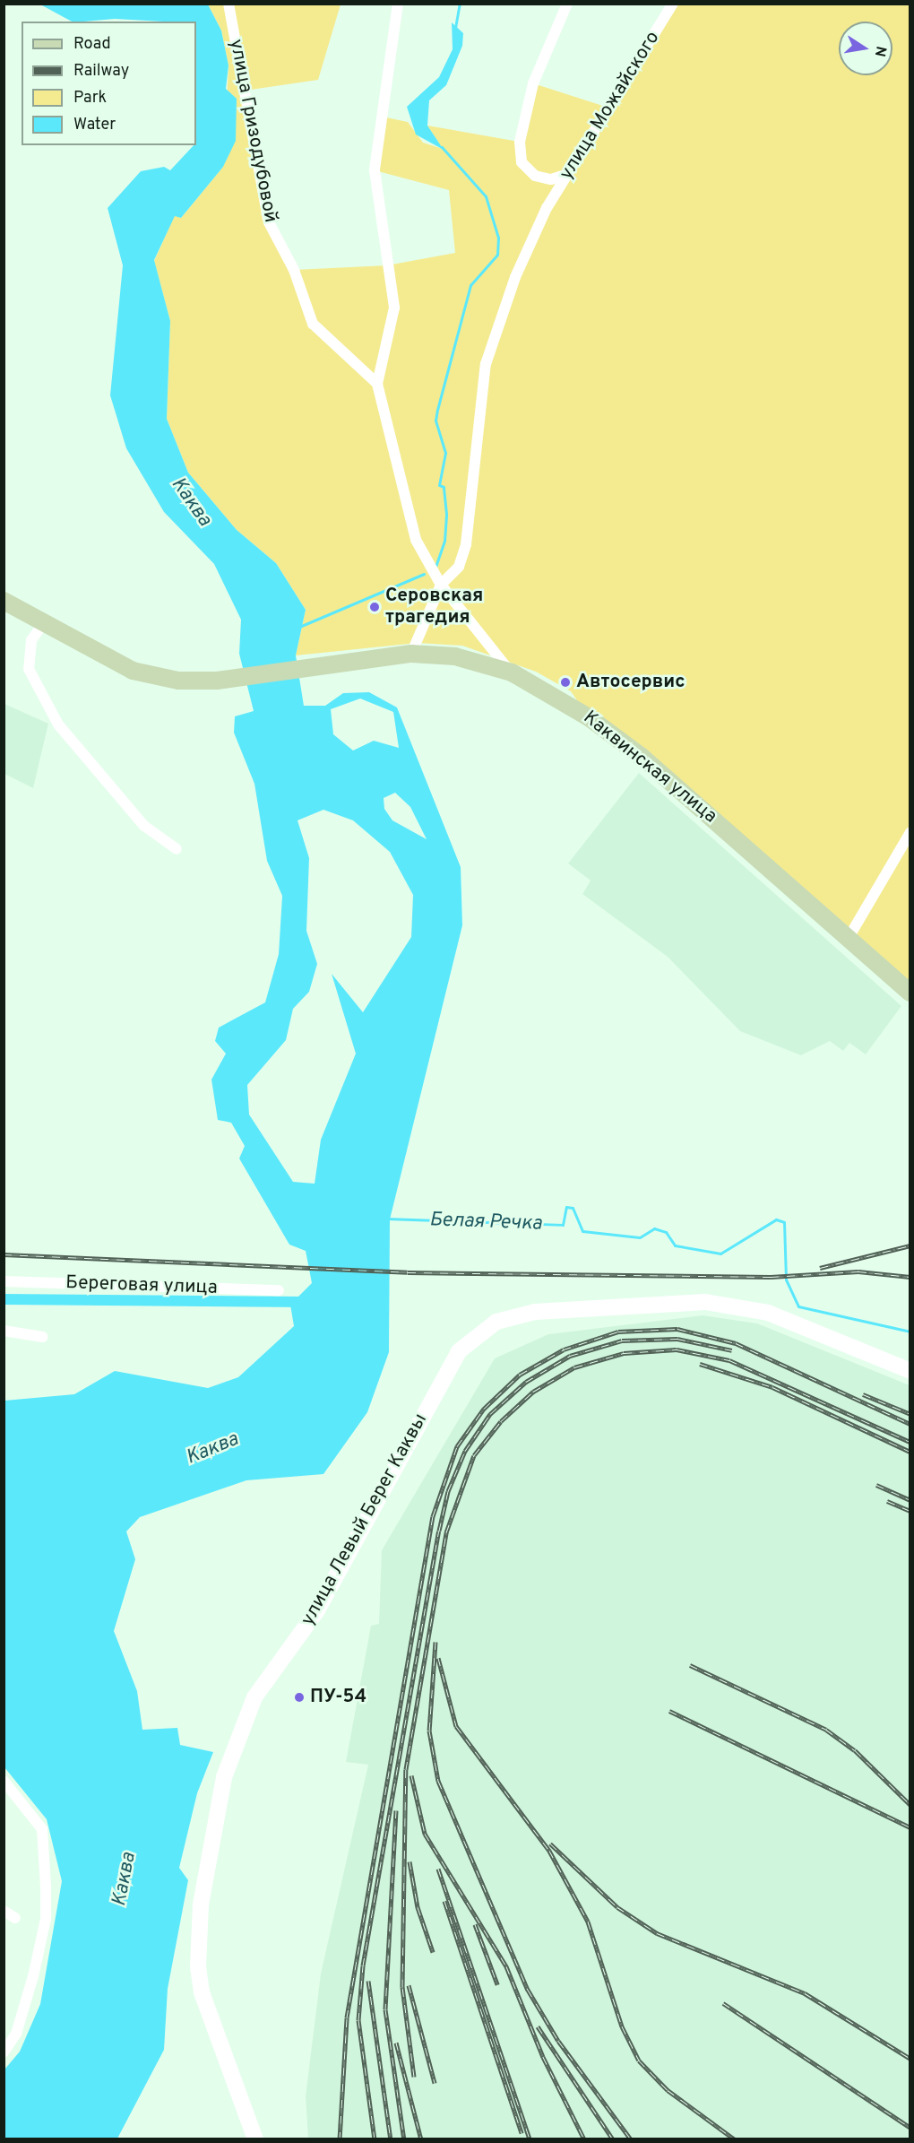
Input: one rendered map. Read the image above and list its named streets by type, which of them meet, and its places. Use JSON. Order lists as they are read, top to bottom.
{
  "streets": {
    "main road": ["Каквинская улица", "улица Левый Берег Каквы"],
    "street": ["улица Можайского", "улица Гризодубовой", "Береговая улица"]
  },
  "water": ["Каква", "Белая Речка"],
  "places": ["Серовская трагедия", "Автосервис", "ПУ-54"],
  "legend": [
    "Road",
    "Railway",
    "Park",
    "Water"
  ],
  "north": "right"
}
